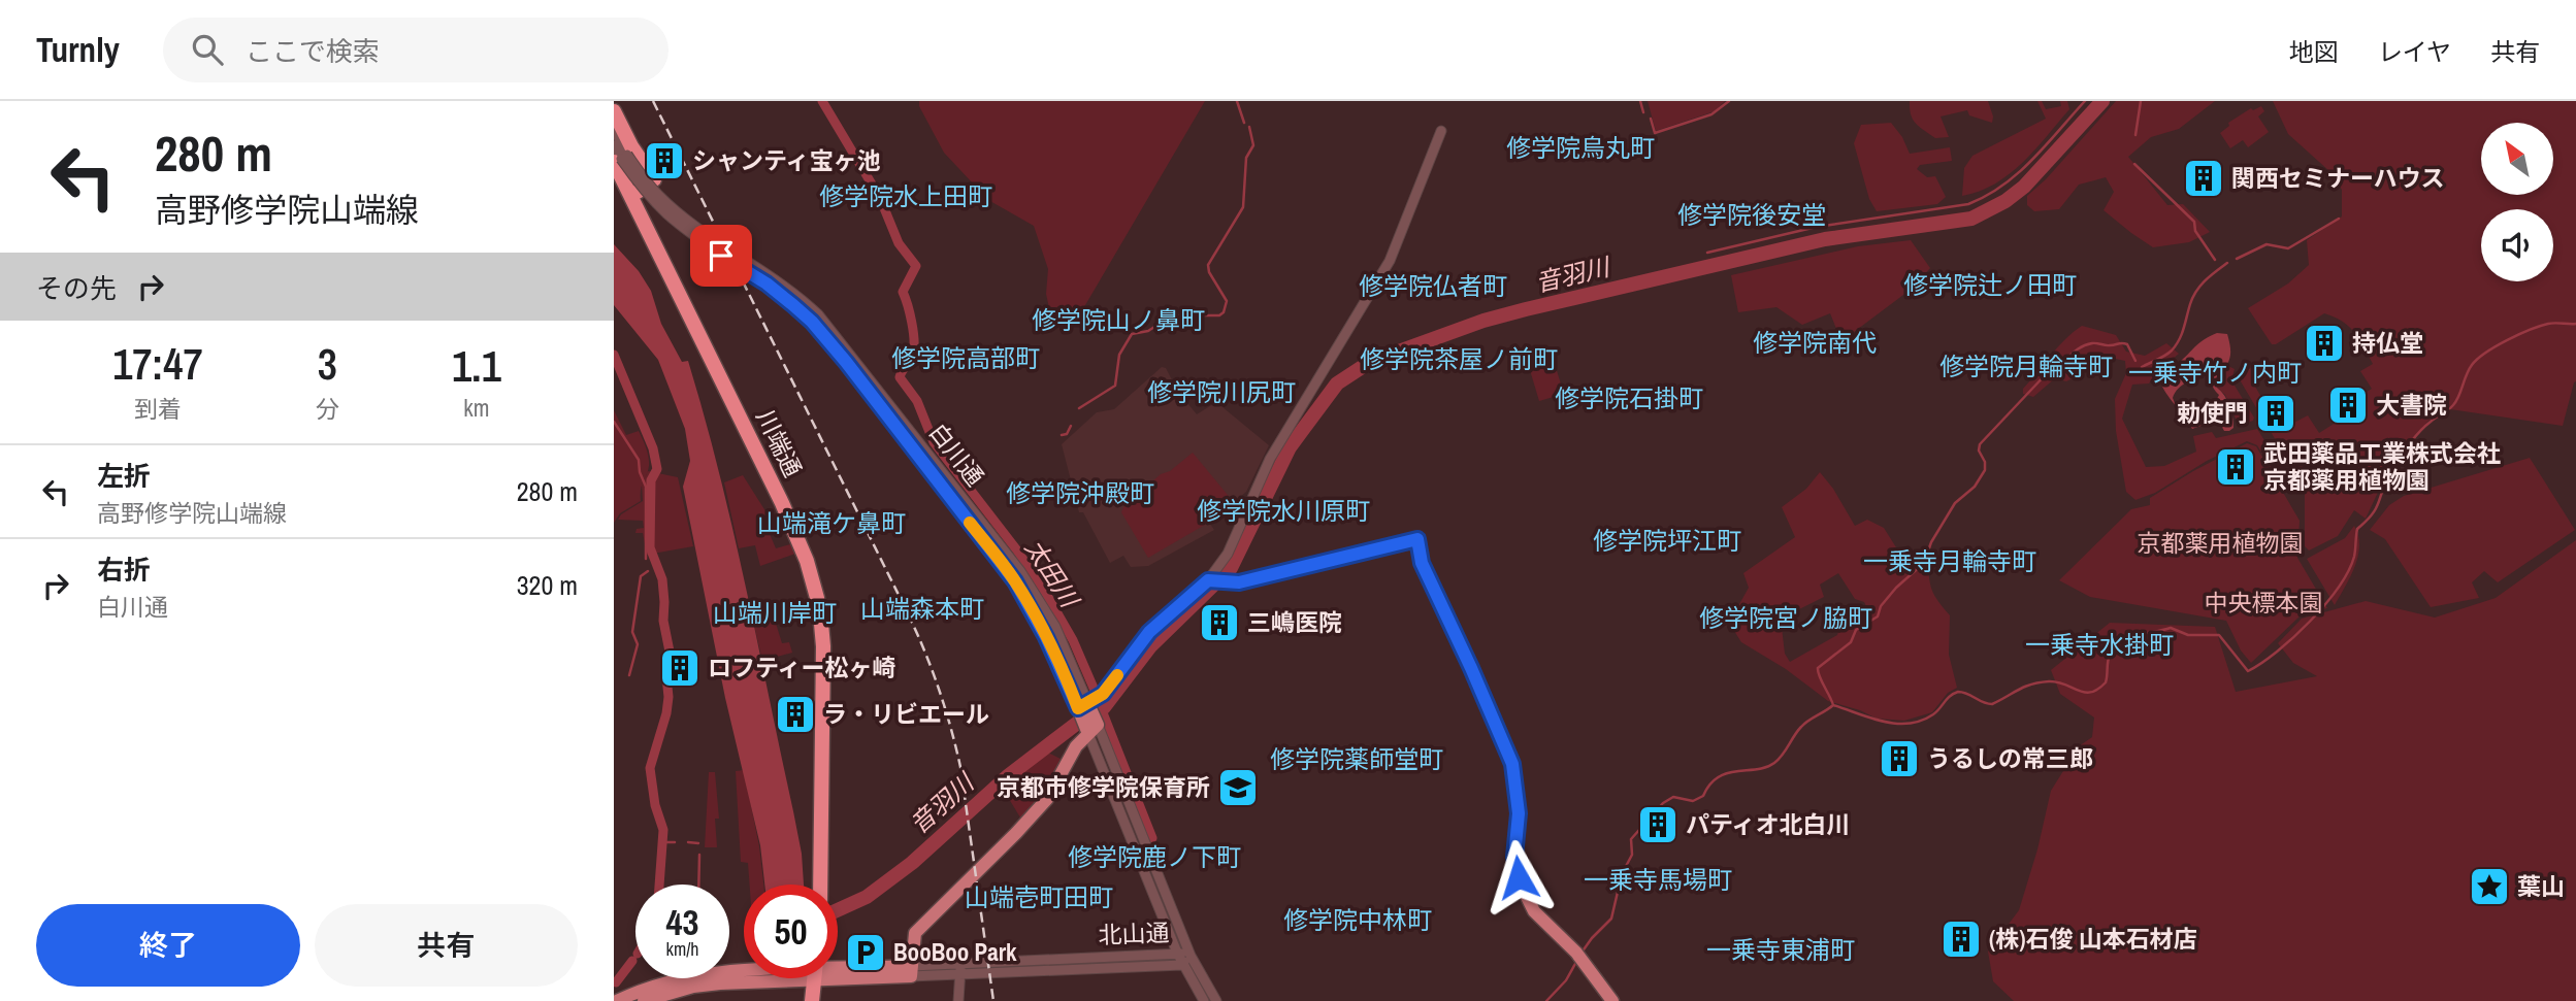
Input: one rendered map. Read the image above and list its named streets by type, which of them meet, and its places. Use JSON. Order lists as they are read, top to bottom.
{
  "streets": {
    "highway": ["川端通"],
    "main road": ["北山通"],
    "street": ["白川通"]
  },
  "crossings": [
    ["川端通", "白川通"],
    ["白川通", "北山通"]
  ],
  "districts": [
    "修学院烏丸町",
    "修学院水上田町",
    "修学院後安堂",
    "修学院辻ノ田町",
    "修学院仏者町",
    "修学院山ノ鼻町",
    "修学院南代",
    "修学院高部町",
    "修学院茶屋ノ前町",
    "修学院月輪寺町",
    "一乗寺竹ノ内町",
    "修学院川尻町",
    "修学院石掛町",
    "修学院沖殿町",
    "修学院水川原町",
    "山端滝ケ鼻町",
    "修学院坪江町",
    "一乗寺月輪寺町",
    "山端森本町",
    "山端川岸町",
    "修学院宮ノ脇町",
    "一乗寺水掛町",
    "修学院薬師堂町",
    "修学院鹿ノ下町",
    "一乗寺馬場町",
    "山端壱町田町",
    "修学院中林町",
    "一乗寺東浦町"
  ],
  "water": ["音羽川", "太田川"],
  "parks": ["京都薬用植物園", "中央標本園"],
  "places": {
    "building": [
      "シャンティ宝ヶ池",
      "関西セミナーハウス",
      "持仏堂",
      "大書院",
      "勅使門",
      "武田薬品工業株式会社 京都薬用植物園",
      "三嶋医院",
      "ロフティー松ヶ崎",
      "ラ・リビエール",
      "うるしの常三郎",
      "パティオ北白川",
      "(株)石俊 山本石材店"
    ],
    "school or university": ["京都市修学院保育所"],
    "place": ["葉山"],
    "parking": ["BooBoo Park"]
  },
  "north": "top left",
  "page": {
    "header": "Turnly",
    "search": "ここで検索",
    "nav": ["地図", "レイヤ", "共有"],
    "turn": ["280 m", "高野修学院山端線"],
    "then": "その先",
    "eta": [
      "17:47",
      "到着",
      "3",
      "分",
      "1.1",
      "km"
    ],
    "list": [
      {
        "name": "左折",
        "note": "高野修学院山端線",
        "value": "280 m"
      },
      {
        "name": "右折",
        "note": "白川通",
        "value": "320 m"
      }
    ],
    "speed": "43 km/h",
    "limit": "50",
    "buttons": ["終了", "共有"]
  }
}
